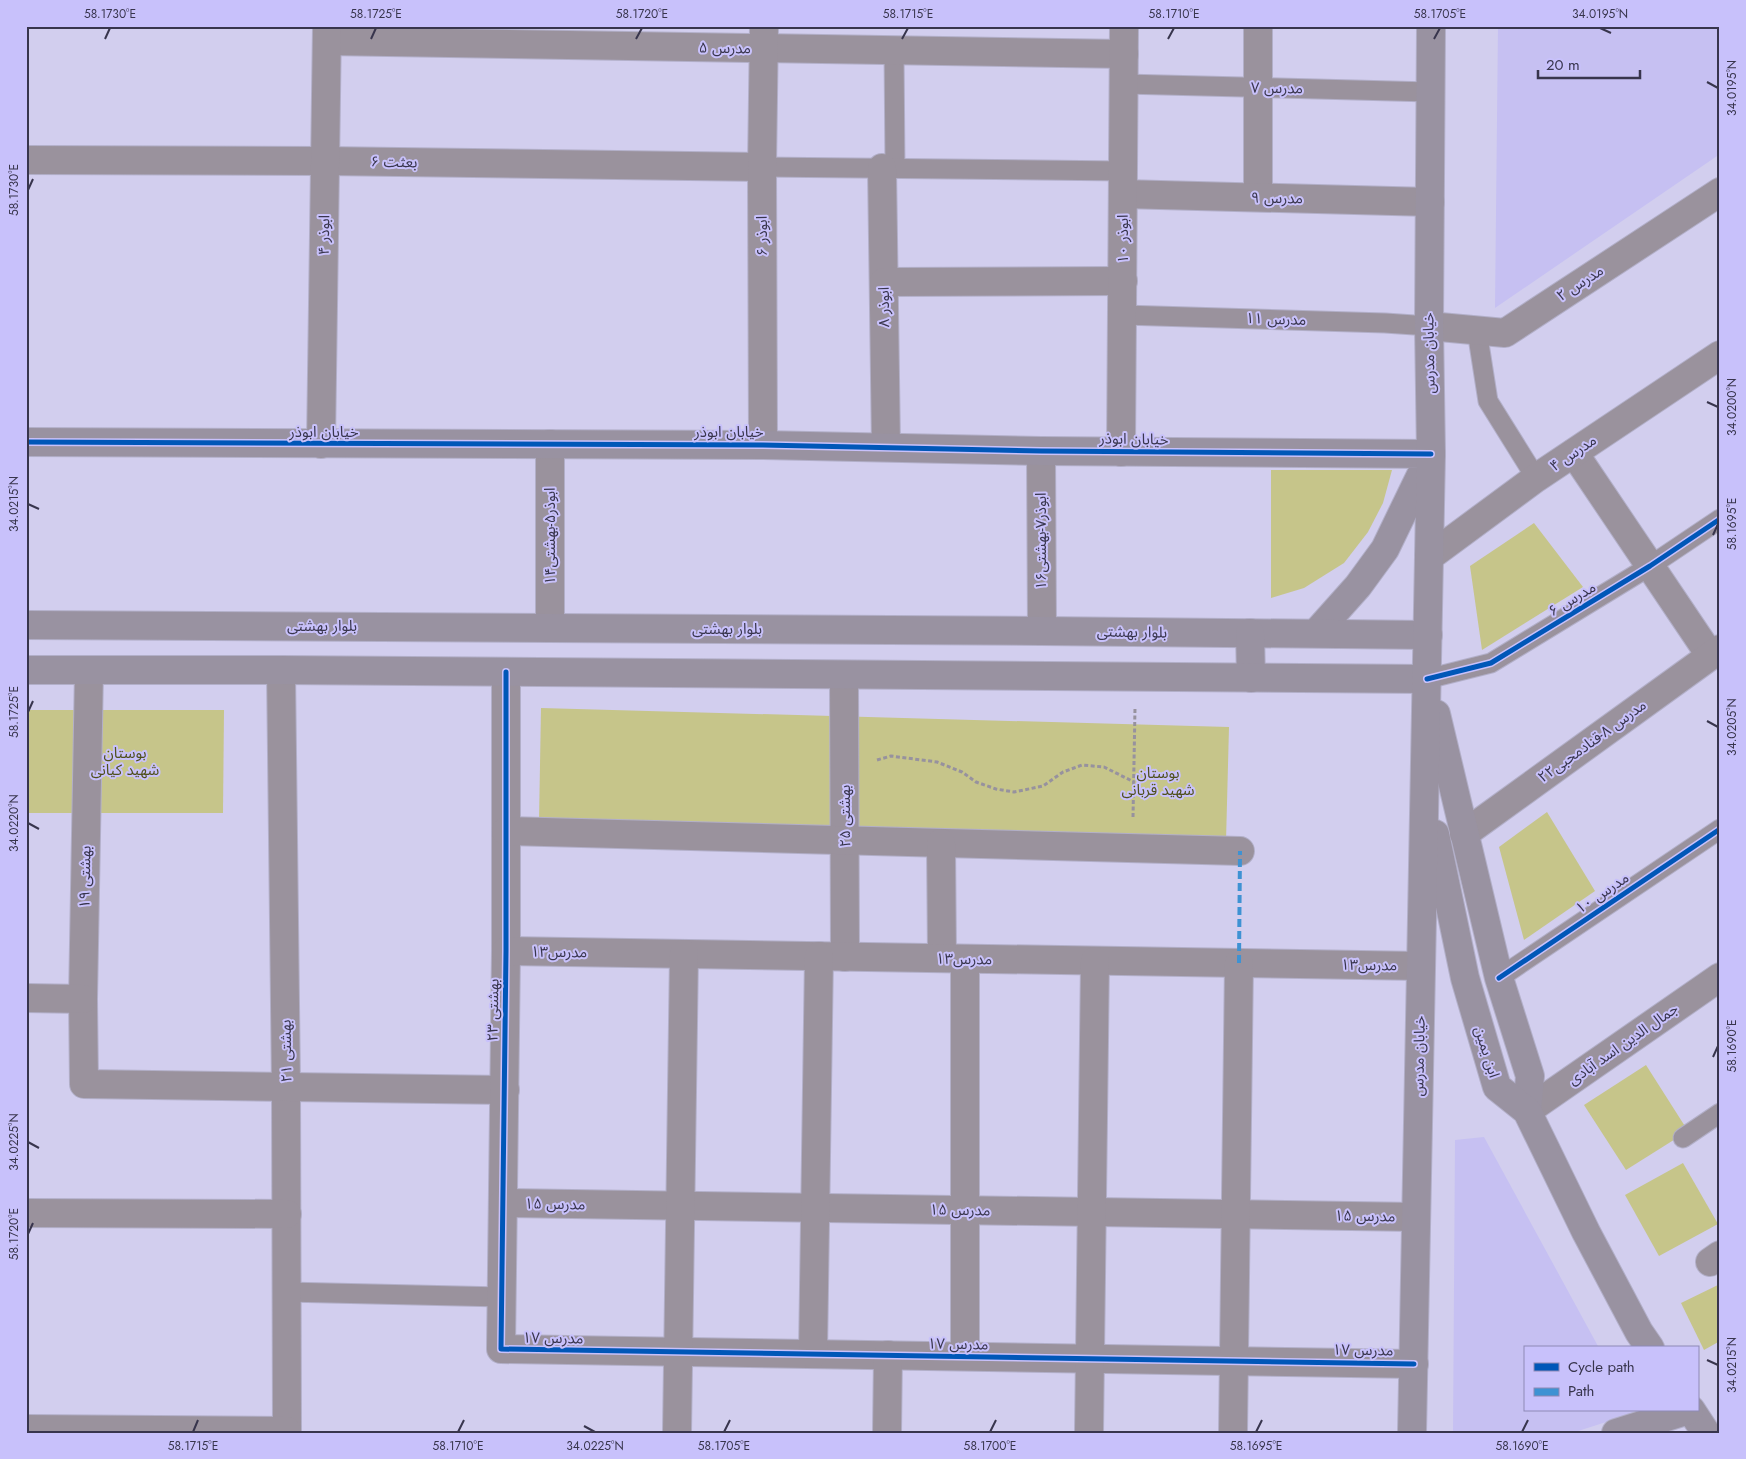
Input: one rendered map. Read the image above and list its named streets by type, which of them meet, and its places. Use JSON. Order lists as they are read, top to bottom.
{
  "streets": {
    "main road": [
      "خیابان مدرس",
      "خیابان ابوذر",
      "بلوار بهشتی",
      "ابن یمین"
    ],
    "street": [
      "مدرس ۵",
      "بعثت ۶",
      "مدرس ۹",
      "ابوذر ۴",
      "ابوذر ۶",
      "ابوذر ۱۰",
      "مدرس ۲",
      "ابوذر ۸",
      "مدرس ۴",
      "ابوذر۵-بهشتی۱۴",
      "ابوذر۷-بهشتی۱۶",
      "مدرس ۸-قنادمحبی۲۲",
      "بهشتی ۲۵",
      "بهشتی ۱۹",
      "مدرس۱۳",
      "بهشتی ۲۳",
      "جمال الدین اسد آبادی",
      "بهشتی ۲۱",
      "مدرس ۱۵",
      "مدرس ۱۷"
    ],
    "lane": [
      "مدرس ۷",
      "مدرس ۱۱",
      "مدرس ۶",
      "مدرس ۱۰"
    ]
  },
  "crossings": [
    ["مدرس ۵", "ابوذر ۴"],
    ["مدرس ۵", "ابوذر ۶"],
    ["مدرس ۵", "ابوذر ۱۰"],
    ["مدرس ۷", "ابوذر ۱۰"],
    ["مدرس ۷", "خیابان مدرس"],
    ["بعثت ۶", "ابوذر ۴"],
    ["بعثت ۶", "ابوذر ۶"],
    ["مدرس ۹", "ابوذر ۱۰"],
    ["مدرس ۹", "خیابان مدرس"],
    ["ابوذر ۴", "خیابان ابوذر"],
    ["ابوذر ۶", "خیابان ابوذر"],
    ["ابوذر ۱۰", "مدرس ۱۱"],
    ["ابوذر ۱۰", "خیابان ابوذر"],
    ["مدرس ۲", "مدرس ۱۱"],
    ["مدرس ۲", "خیابان مدرس"],
    ["ابوذر ۸", "خیابان ابوذر"],
    ["مدرس ۱۱", "خیابان مدرس"],
    ["خیابان مدرس", "خیابان ابوذر"],
    ["خیابان مدرس", "مدرس ۴"],
    ["خیابان مدرس", "مدرس ۶"],
    ["خیابان مدرس", "بلوار بهشتی"],
    ["خیابان مدرس", "مدرس ۸-قنادمحبی۲۲"],
    ["خیابان مدرس", "مدرس ۱۰"],
    ["خیابان مدرس", "مدرس۱۳"],
    ["خیابان مدرس", "جمال الدین اسد آبادی"],
    ["خیابان مدرس", "ابن یمین"],
    ["خیابان مدرس", "مدرس ۱۵"],
    ["خیابان مدرس", "مدرس ۱۷"],
    ["خیابان ابوذر", "ابوذر۵-بهشتی۱۴"],
    ["خیابان ابوذر", "ابوذر۷-بهشتی۱۶"],
    ["ابوذر۵-بهشتی۱۴", "بلوار بهشتی"],
    ["ابوذر۷-بهشتی۱۶", "بلوار بهشتی"],
    ["بهشتی ۲۵", "مدرس۱۳"],
    ["بهشتی ۲۵", "مدرس ۱۵"],
    ["بهشتی ۲۵", "مدرس ۱۷"],
    ["بهشتی ۱۹", "بهشتی ۲۱"],
    ["مدرس۱۳", "بهشتی ۲۳"],
    ["بهشتی ۲۳", "مدرس ۱۵"],
    ["بهشتی ۲۳", "مدرس ۱۷"],
    ["جمال الدین اسد آبادی", "ابن یمین"]
  ],
  "parks": ["بوستان شهید کیانی", "بوستان شهید قربانی"],
  "legend": ["Cycle path", "Path"],
  "scale_bar": "20 m",
  "coordinates": [
    "58.1730°E",
    "58.1725°E",
    "58.1720°E",
    "58.1715°E",
    "58.1710°E",
    "58.1705°E",
    "34.0195°N",
    "34.0200°N",
    "34.0215°N",
    "58.1695°E",
    "34.0205°N",
    "34.0220°N",
    "58.1690°E",
    "34.0225°N",
    "58.1700°E"
  ]
}
